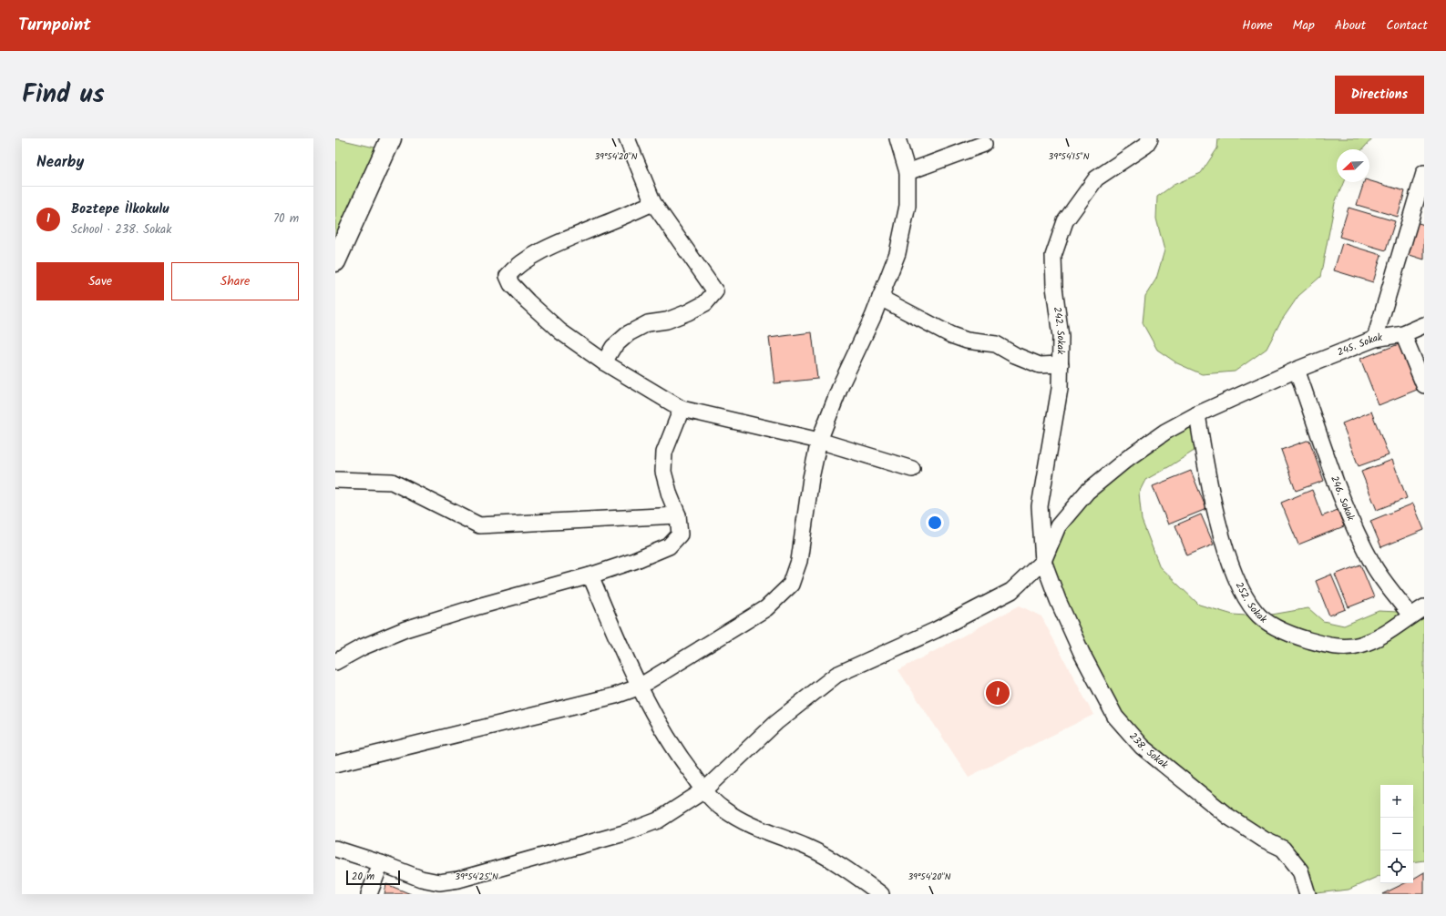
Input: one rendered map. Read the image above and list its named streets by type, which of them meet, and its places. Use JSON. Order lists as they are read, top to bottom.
{
  "streets": {
    "street": [
      "242. Sokak",
      "245. Sokak",
      "246. Sokak",
      "252. Sokak",
      "238. Sokak"
    ]
  },
  "crossings": [
    ["242. Sokak", "245. Sokak"],
    ["242. Sokak", "238. Sokak"],
    ["245. Sokak", "246. Sokak"],
    ["245. Sokak", "252. Sokak"],
    ["245. Sokak", "238. Sokak"],
    ["246. Sokak", "252. Sokak"]
  ],
  "scale_bar": "20 m",
  "north": "bottom left",
  "page": {
    "header": "Turnpoint",
    "nav": [
      "Home",
      "Map",
      "About",
      "Contact"
    ],
    "title": "Find us",
    "buttons": [
      "Directions",
      ["Save", "Share"]
    ],
    "heading": "Nearby",
    "list": [
      {
        "mark": "1",
        "name": "Boztepe İlkokulu",
        "note": "School · 238. Sokak",
        "value": "70 m"
      }
    ],
    "pins": "1",
    "map_buttons": ["+", "−"],
    "scale": "20 m"
  },
  "coordinates": ["39°54'20\"N", "39°54'15\"N", "39°54'25\"N"]
}
